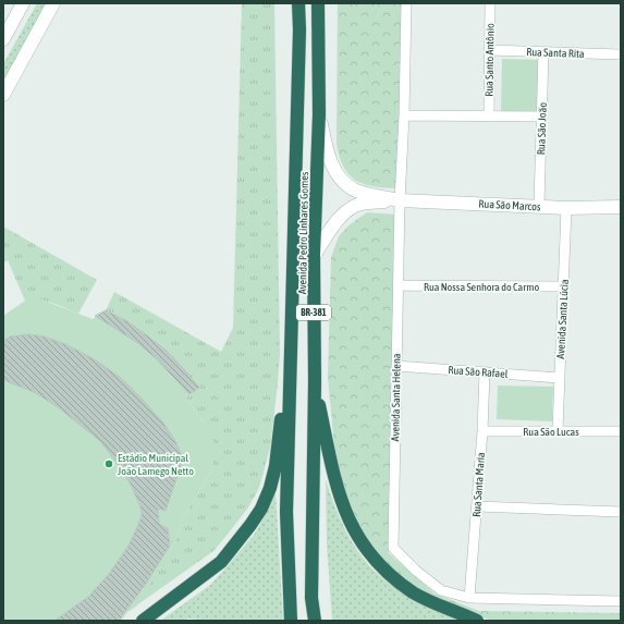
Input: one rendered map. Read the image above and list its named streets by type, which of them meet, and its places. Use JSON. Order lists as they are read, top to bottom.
{
  "streets": {
    "highway": ["Avenida Pedro Linhares Gomes", "BR-381"],
    "street": [
      "Rua Santa Rita",
      "Rua Santo Antônio",
      "Rua São João",
      "Rua São Marcos",
      "Rua Nossa Senhora do Carmo",
      "Avenida Santa Lúcia",
      "Rua São Rafael",
      "Avenida Santa Helena",
      "Rua São Lucas",
      "Rua Santa Maria"
    ]
  },
  "crossings": [
    ["Rua Santa Rita", "Rua Santo Antônio"],
    ["Rua Santa Rita", "Rua São João"],
    ["Rua São João", "Rua São Marcos"],
    ["Rua São Marcos", "Avenida Santa Lúcia"],
    ["Rua São Marcos", "Avenida Santa Helena"],
    ["Rua Nossa Senhora do Carmo", "Avenida Santa Lúcia"],
    ["Rua Nossa Senhora do Carmo", "Avenida Santa Helena"],
    ["Avenida Santa Lúcia", "Rua São Rafael"],
    ["Avenida Santa Lúcia", "Rua São Lucas"],
    ["Rua São Rafael", "Avenida Santa Helena"],
    ["Rua São Rafael", "Rua Santa Maria"],
    ["Avenida Santa Helena", "Rua Santa Maria"],
    ["Rua São Lucas", "Rua Santa Maria"]
  ],
  "places": ["Estádio Municipal João Lamego Netto"]
}
